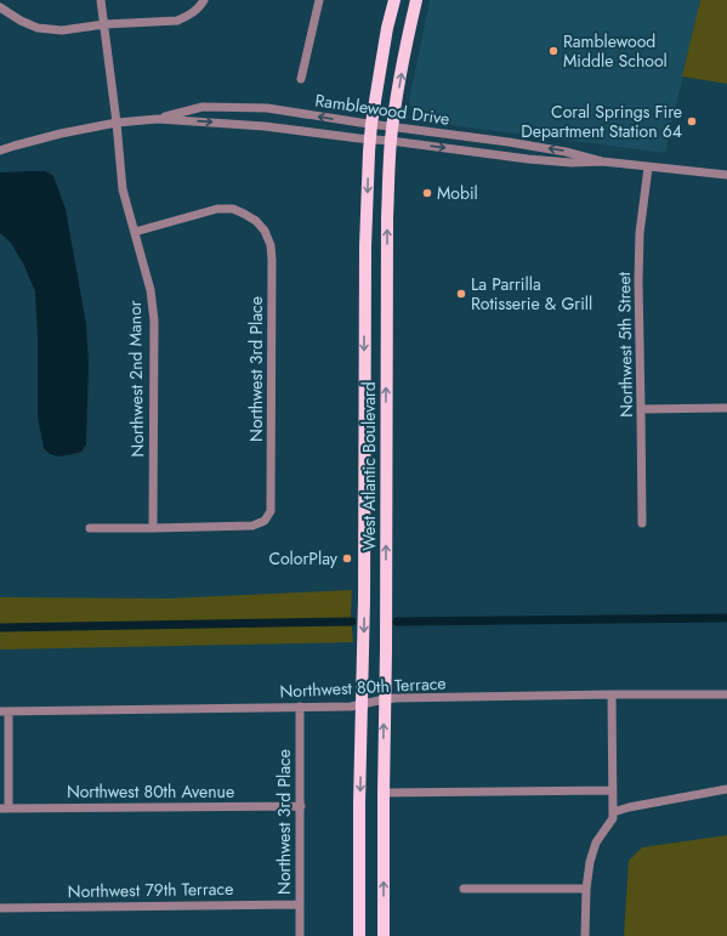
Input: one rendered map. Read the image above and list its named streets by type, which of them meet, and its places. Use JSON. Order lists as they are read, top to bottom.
{
  "streets": {
    "main road": ["West Atlantic Boulevard"],
    "street": [
      "Ramblewood Drive",
      "Northwest 5th Street",
      "Northwest 3rd Place",
      "Northwest 2nd Manor",
      "Northwest 80th Terrace",
      "Northwest 80th Avenue",
      "Northwest 79th Terrace"
    ]
  },
  "crossings": [
    ["Ramblewood Drive", "Northwest 5th Street"],
    ["Ramblewood Drive", "Northwest 2nd Manor"],
    ["Ramblewood Drive", "West Atlantic Boulevard"],
    ["Northwest 3rd Place", "Northwest 2nd Manor"],
    ["Northwest 3rd Place", "Northwest 80th Terrace"],
    ["Northwest 3rd Place", "Northwest 80th Avenue"],
    ["Northwest 3rd Place", "Northwest 79th Terrace"],
    ["West Atlantic Boulevard", "Northwest 80th Terrace"]
  ],
  "places": [
    "Ramblewood Middle School",
    "Coral Springs Fire Department Station 64",
    "Mobil",
    "La Parrilla Rotisserie & Grill",
    "ColorPlay"
  ]
}
